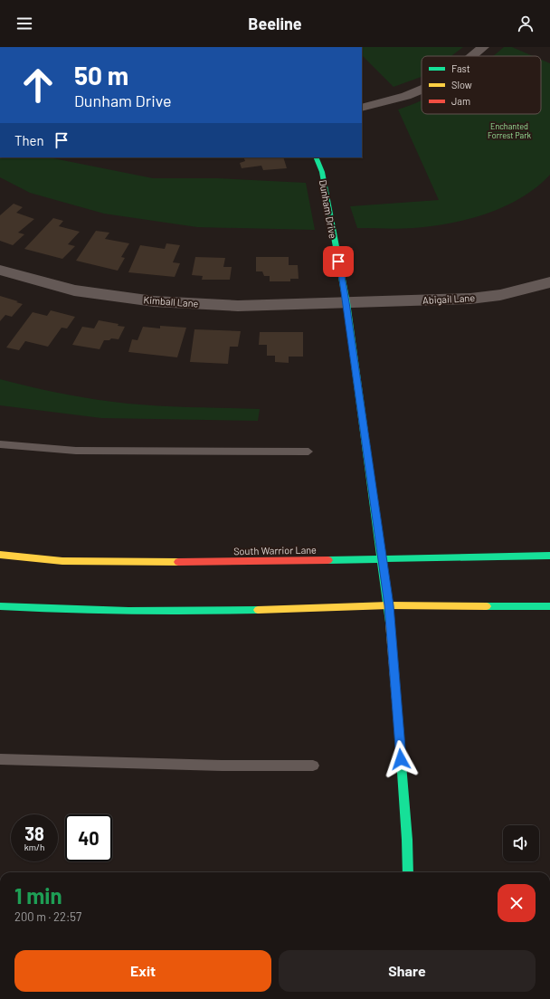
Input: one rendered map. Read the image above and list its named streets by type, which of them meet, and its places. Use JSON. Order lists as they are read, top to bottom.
{
  "streets": {
    "street": [
      "Dunham Drive",
      "Abigail Lane",
      "Kimball Lane",
      "South Warrior Lane"
    ]
  },
  "crossings": [
    ["Dunham Drive", "Abigail Lane"],
    ["Dunham Drive", "Kimball Lane"],
    ["Dunham Drive", "South Warrior Lane"],
    ["Abigail Lane", "Kimball Lane"]
  ],
  "parks": ["Enchanted Forrest Park"],
  "legend": ["Fast", "Slow", "Jam"],
  "page": {
    "header": "Beeline",
    "turn": ["50 m", "Dunham Drive"],
    "then": "Then",
    "speed": "38 km/h",
    "limit": "40",
    "heading": ["1 min", "200 m · 22:57"],
    "buttons": ["Exit", "Share"]
  }
}
